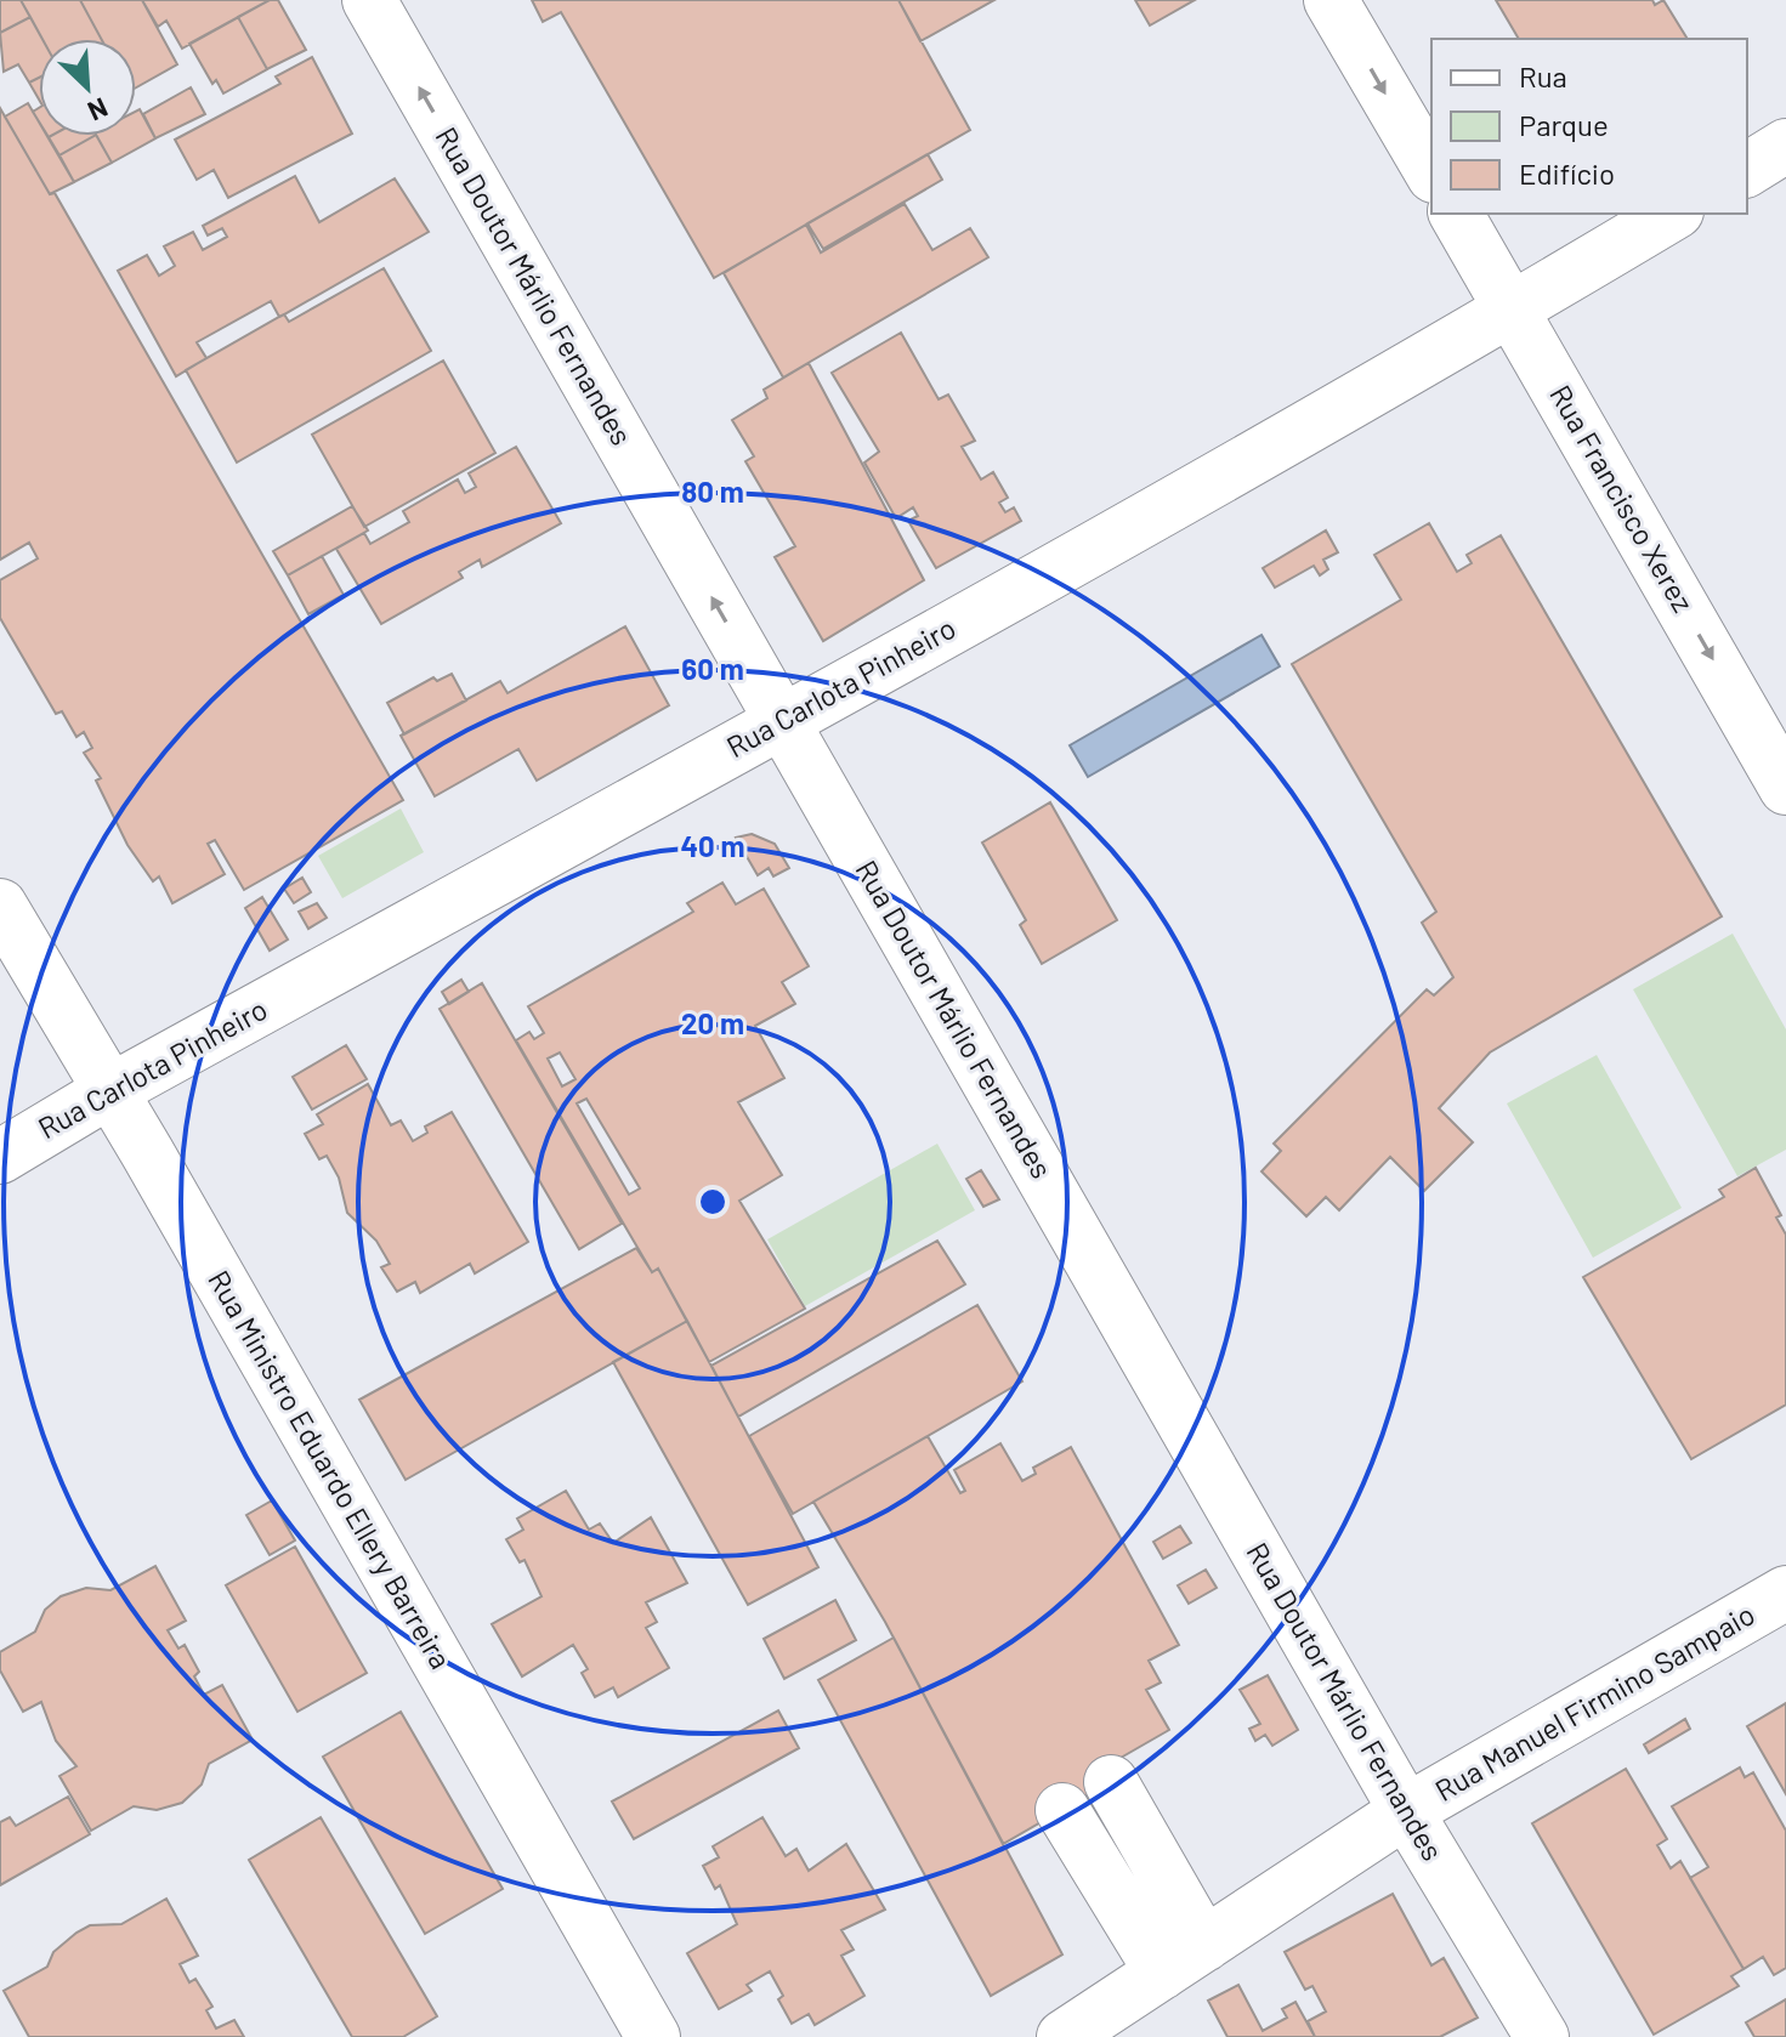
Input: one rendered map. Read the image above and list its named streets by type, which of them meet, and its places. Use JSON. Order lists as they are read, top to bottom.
{
  "streets": {
    "street": [
      "Rua Doutor Márlio Fernandes",
      "Rua Francisco Xerez",
      "Rua Carlota Pinheiro",
      "Rua Ministro Eduardo Ellery Barreira",
      "Rua Manuel Firmino Sampaio"
    ]
  },
  "crossings": [
    ["Rua Doutor Márlio Fernandes", "Rua Carlota Pinheiro"],
    ["Rua Doutor Márlio Fernandes", "Rua Manuel Firmino Sampaio"],
    ["Rua Francisco Xerez", "Rua Carlota Pinheiro"],
    ["Rua Carlota Pinheiro", "Rua Ministro Eduardo Ellery Barreira"]
  ],
  "one_way": ["Rua Doutor Márlio Fernandes", "Rua Francisco Xerez"],
  "legend": ["Rua", "Parque", "Edifício"],
  "north": "bottom right",
  "rings": [
    "80 m",
    "60 m",
    "40 m",
    "20 m"
  ]
}
